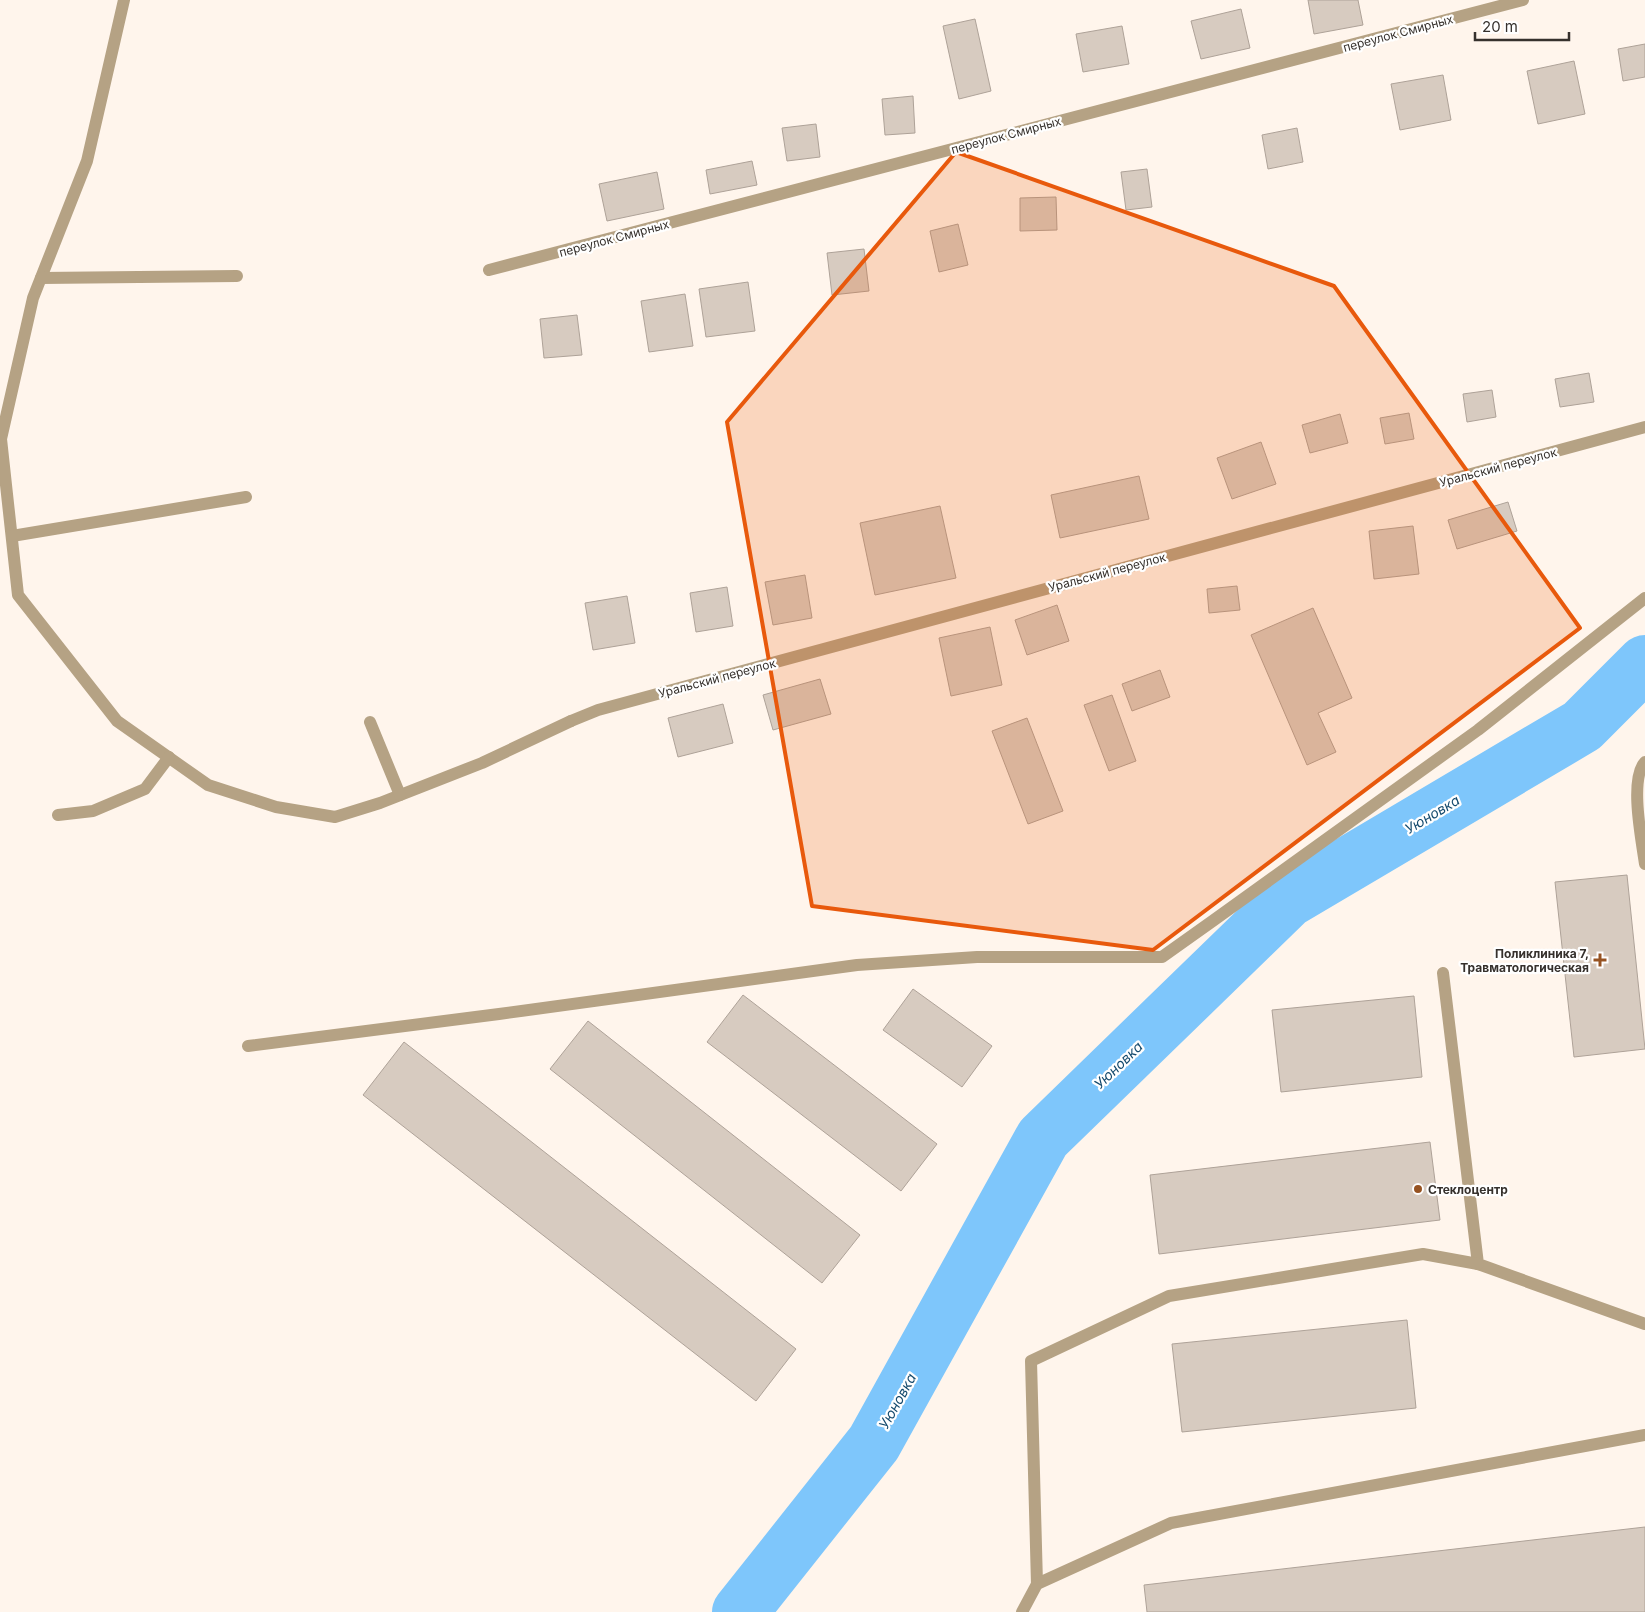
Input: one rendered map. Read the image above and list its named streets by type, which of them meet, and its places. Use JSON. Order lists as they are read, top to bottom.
{
  "streets": {
    "street": ["переулок Смирных", "Уральский переулок"]
  },
  "water": ["Уюновка"],
  "places": {
    "health": ["Поликлиника 7, Травматологическая"],
    "other": ["Стеклоцентр"]
  },
  "scale_bar": "20 m"
}
